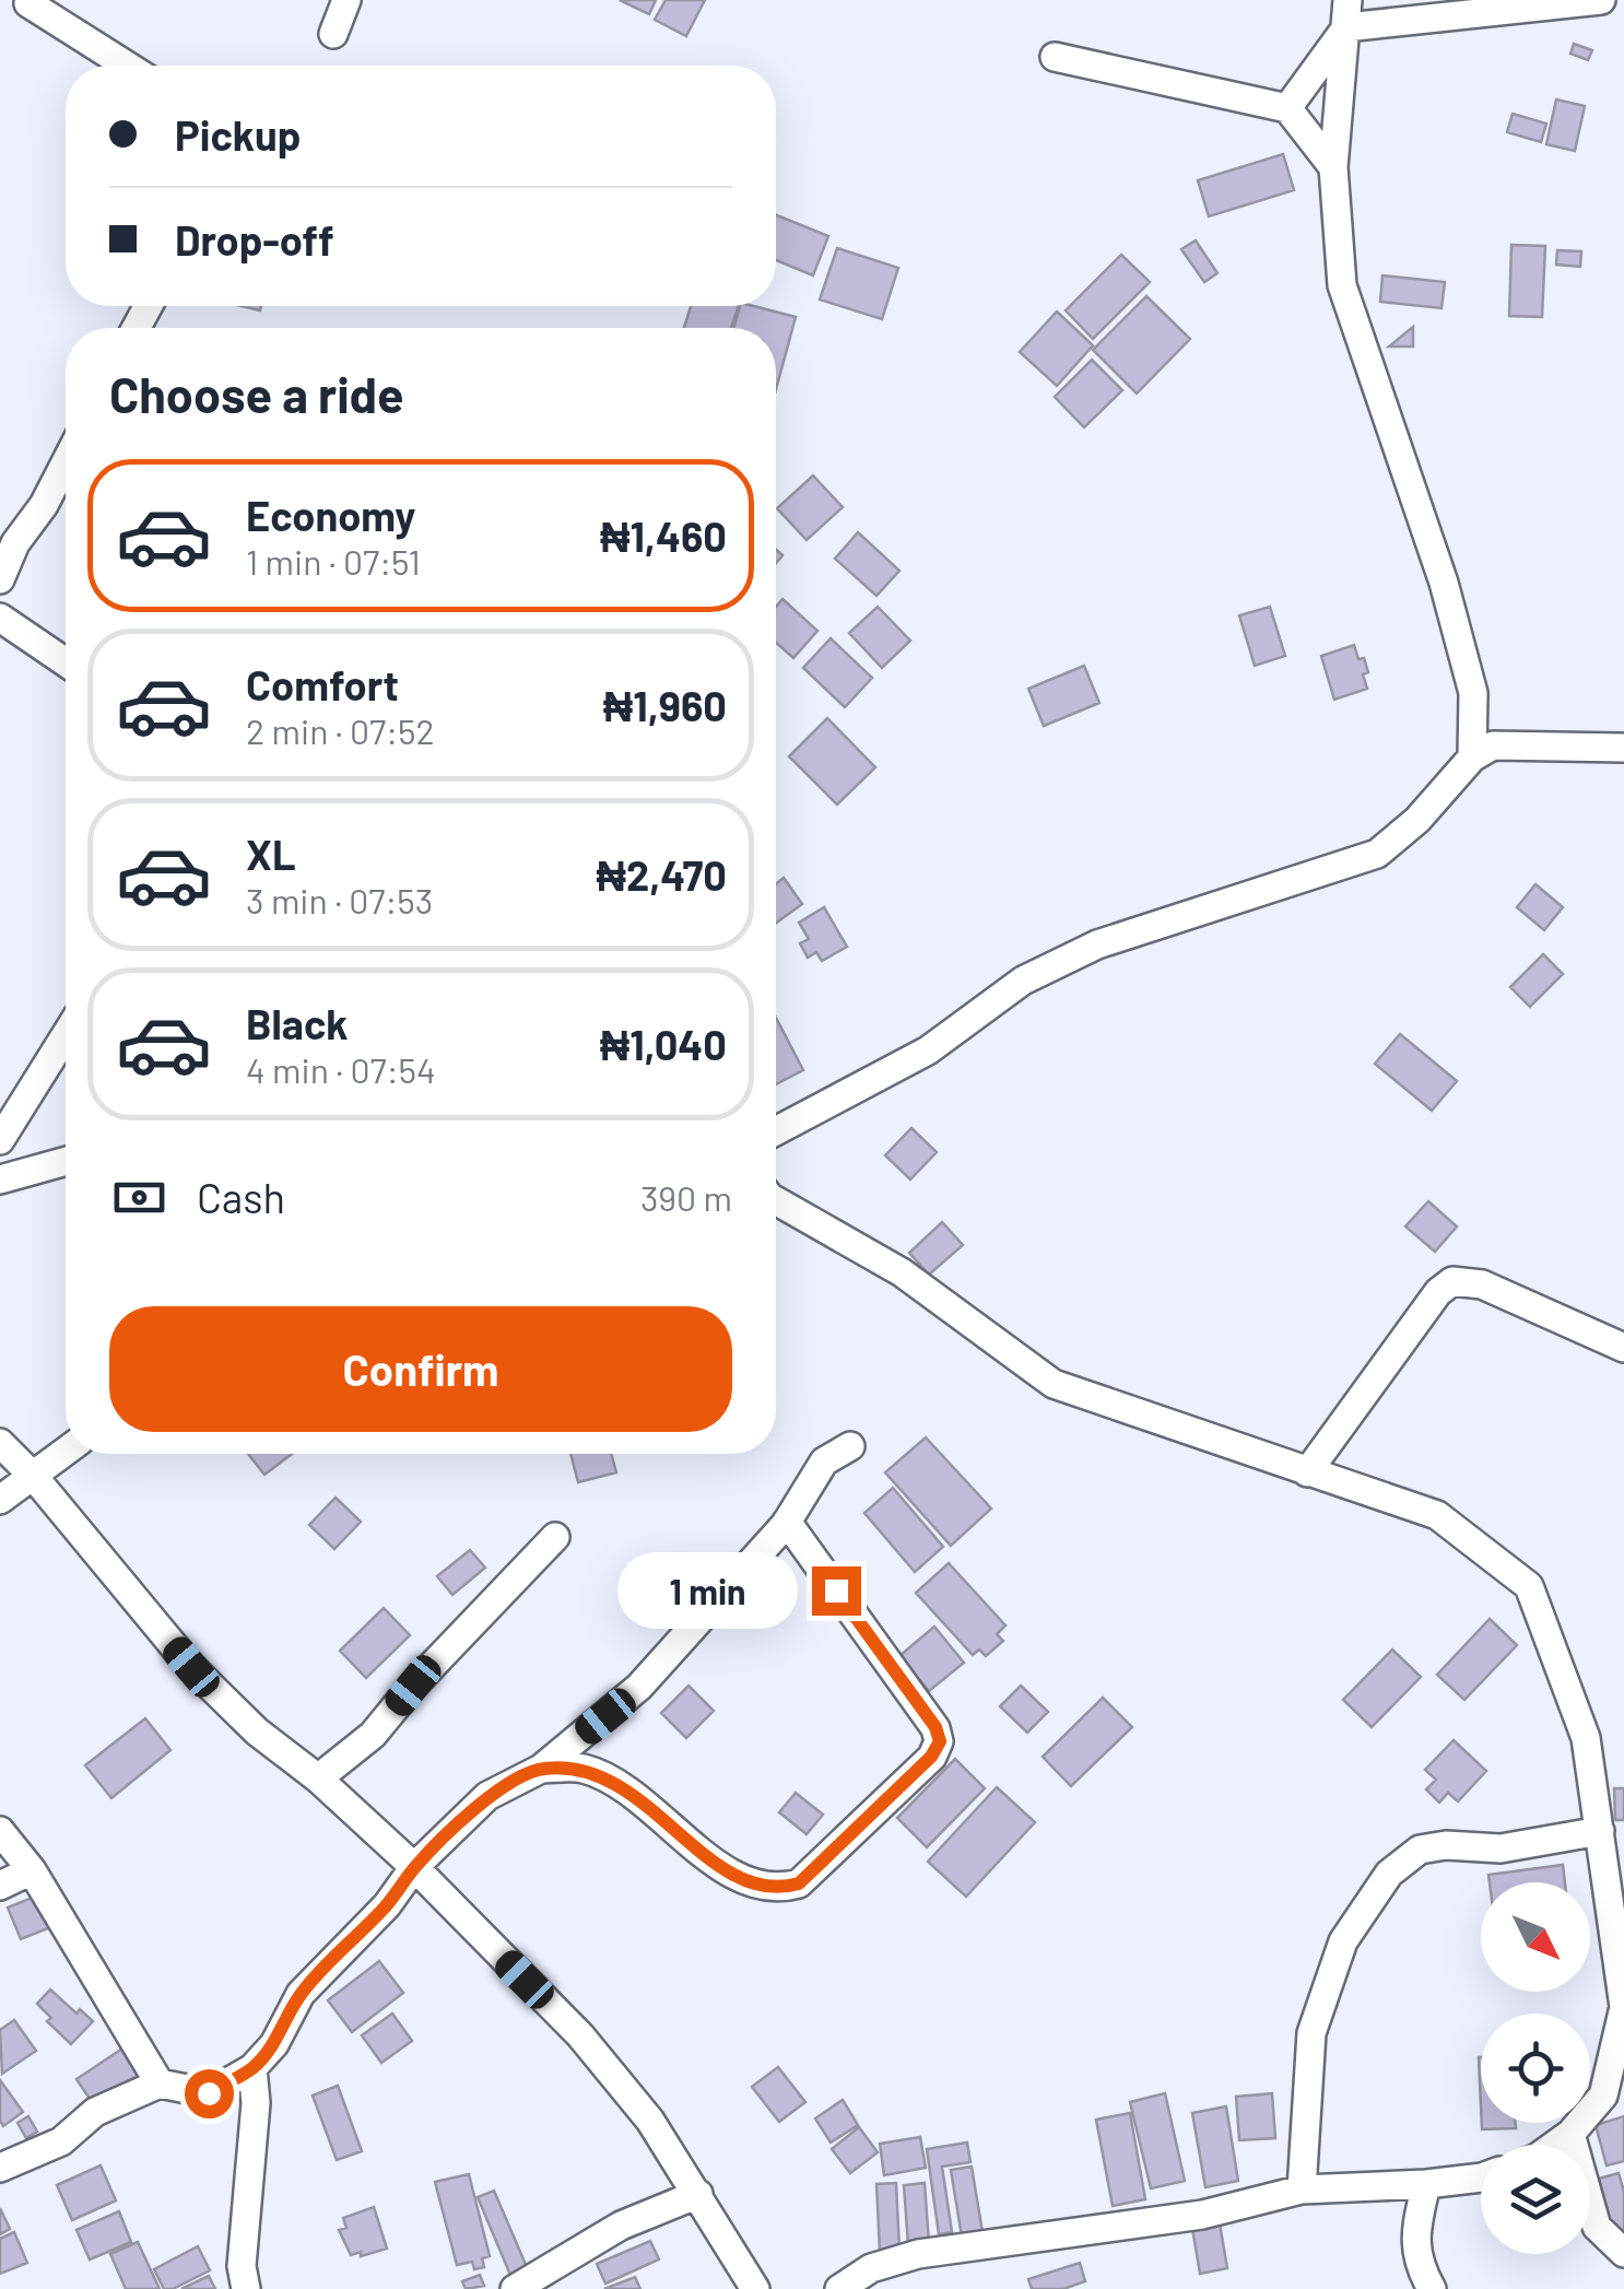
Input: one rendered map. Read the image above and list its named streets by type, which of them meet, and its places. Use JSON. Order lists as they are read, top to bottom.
{
  "north": "bottom right",
  "page": {
    "banner": ["Pickup", "Drop-off"],
    "heading": "Choose a ride",
    "list": [
      {
        "name": "Economy",
        "note": "1 min · 07:51",
        "value": "₦1,460"
      },
      {
        "name": "Comfort",
        "note": "2 min · 07:52",
        "value": "₦1,960"
      },
      {
        "name": "XL",
        "note": "3 min · 07:53",
        "value": "₦2,470"
      },
      {
        "name": "Black",
        "note": "4 min · 07:54",
        "value": "₦1,040"
      }
    ],
    "pay": ["Cash", "390 m"],
    "buttons": "Confirm",
    "bubble": "1 min"
  }
}
